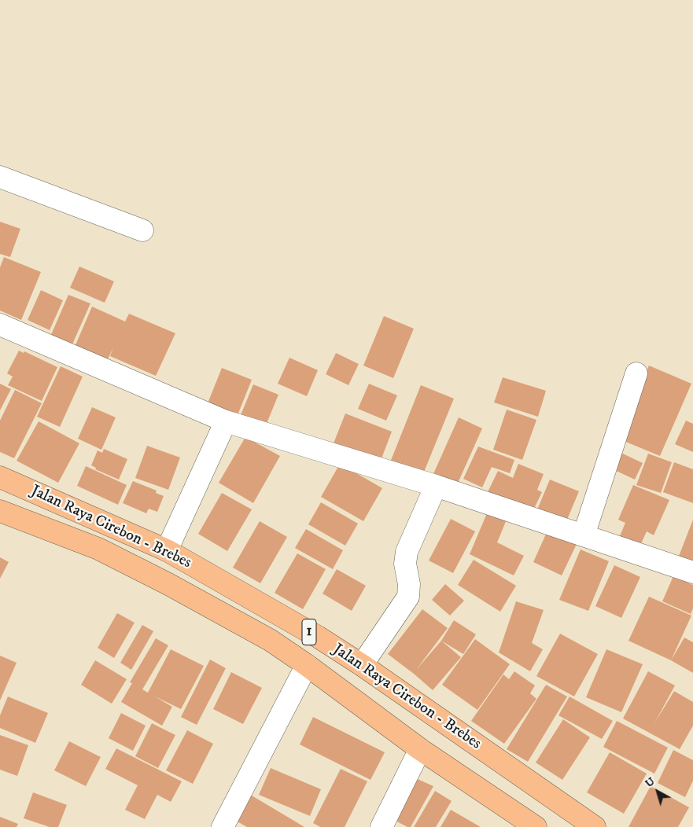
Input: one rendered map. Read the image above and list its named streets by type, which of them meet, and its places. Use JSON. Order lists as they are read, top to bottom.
{
  "streets": {
    "highway": ["Jalan Raya Cirebon - Brebes", "1"]
  },
  "north": "top left"
}
